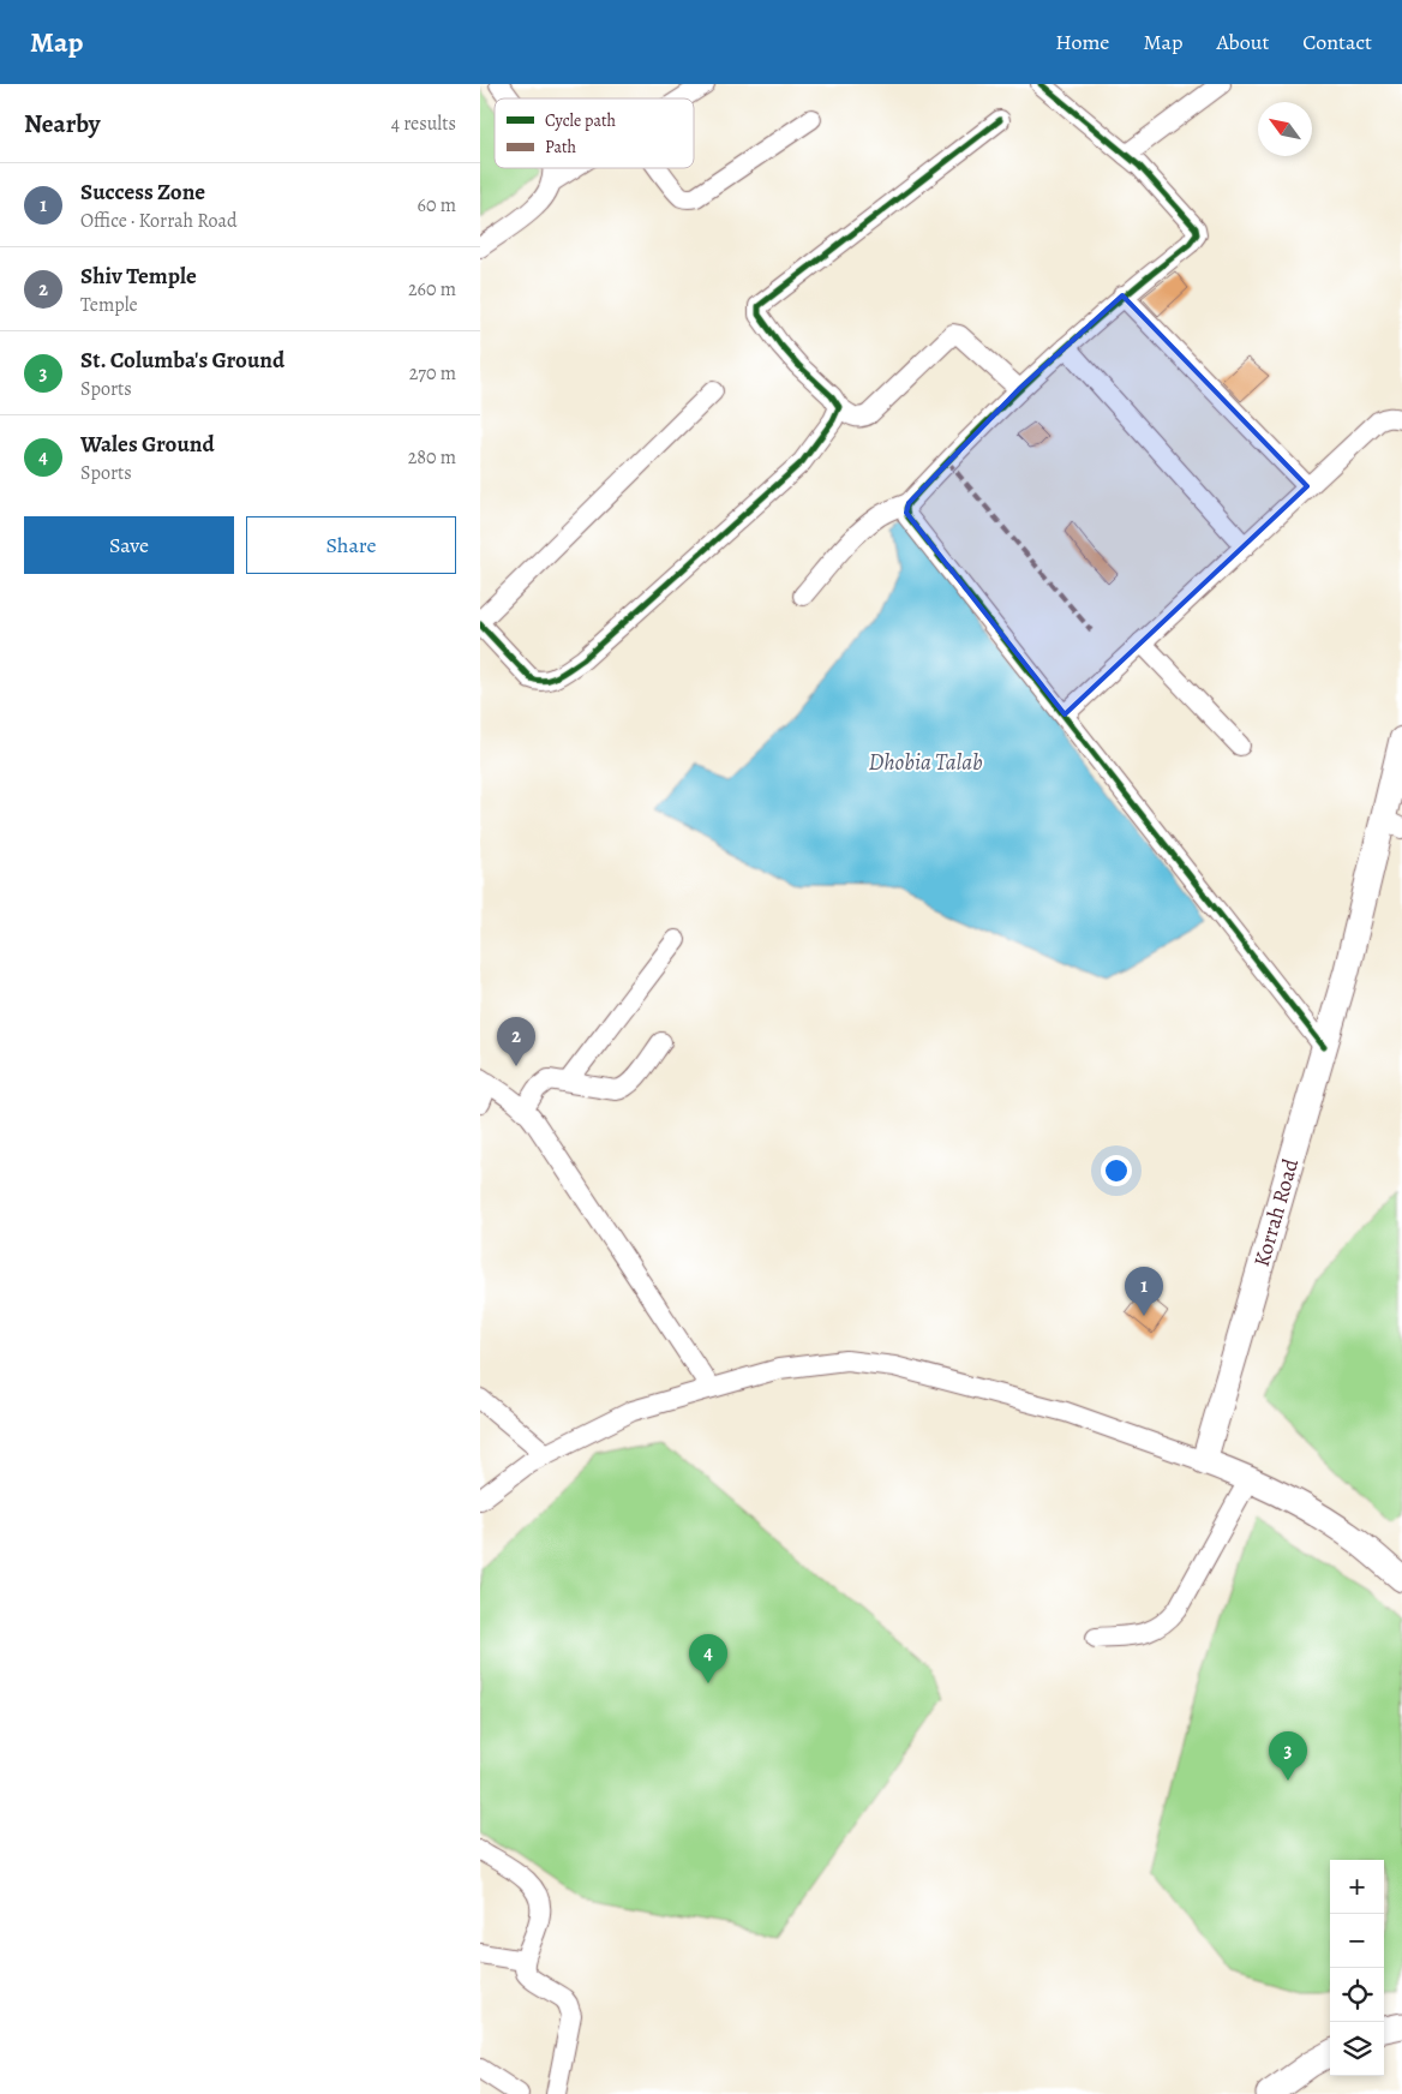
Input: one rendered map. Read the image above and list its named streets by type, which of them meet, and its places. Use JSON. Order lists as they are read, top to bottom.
{
  "streets": {
    "main road": ["Korrah Road"]
  },
  "water": ["Dhobia Talab"],
  "legend": ["Cycle path", "Path"],
  "north": "top left",
  "page": {
    "header": "Map",
    "nav": [
      "Home",
      "Map",
      "About",
      "Contact"
    ],
    "heading": ["Nearby", "4 results"],
    "list": [
      {
        "mark": "1",
        "name": "Success Zone",
        "note": "Office · Korrah Road",
        "value": "60 m"
      },
      {
        "mark": "2",
        "name": "Shiv Temple",
        "note": "Temple",
        "value": "260 m"
      },
      {
        "mark": "3",
        "name": "St. Columba's Ground",
        "note": "Sports",
        "value": "270 m"
      },
      {
        "mark": "4",
        "name": "Wales Ground",
        "note": "Sports",
        "value": "280 m"
      }
    ],
    "buttons": ["Save", "Share"],
    "pins": [
      "2",
      "1",
      "4",
      "3"
    ],
    "map_buttons": ["+", "−"]
  }
}
